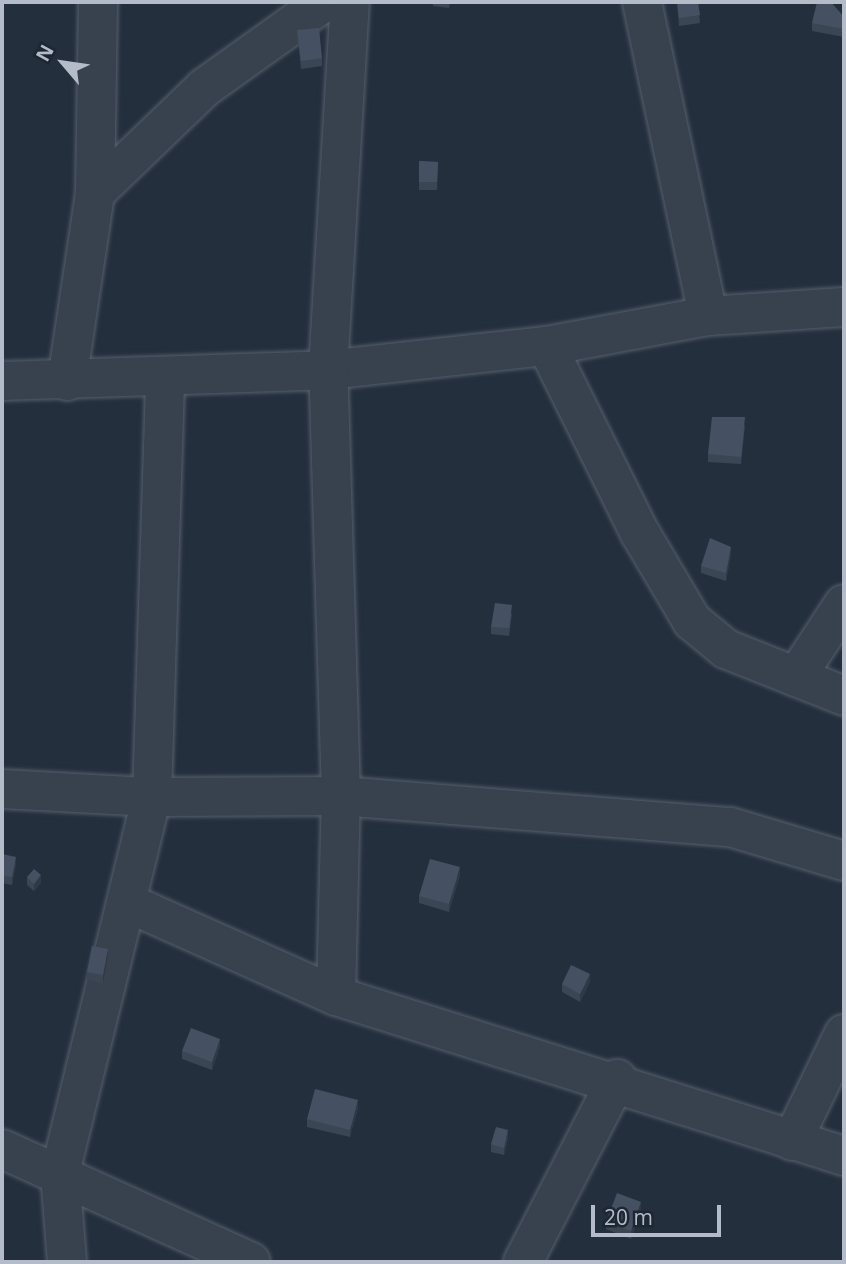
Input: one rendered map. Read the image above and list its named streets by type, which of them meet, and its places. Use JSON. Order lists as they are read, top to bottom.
{
  "scale_bar": "20 m",
  "north": "top left"
}
